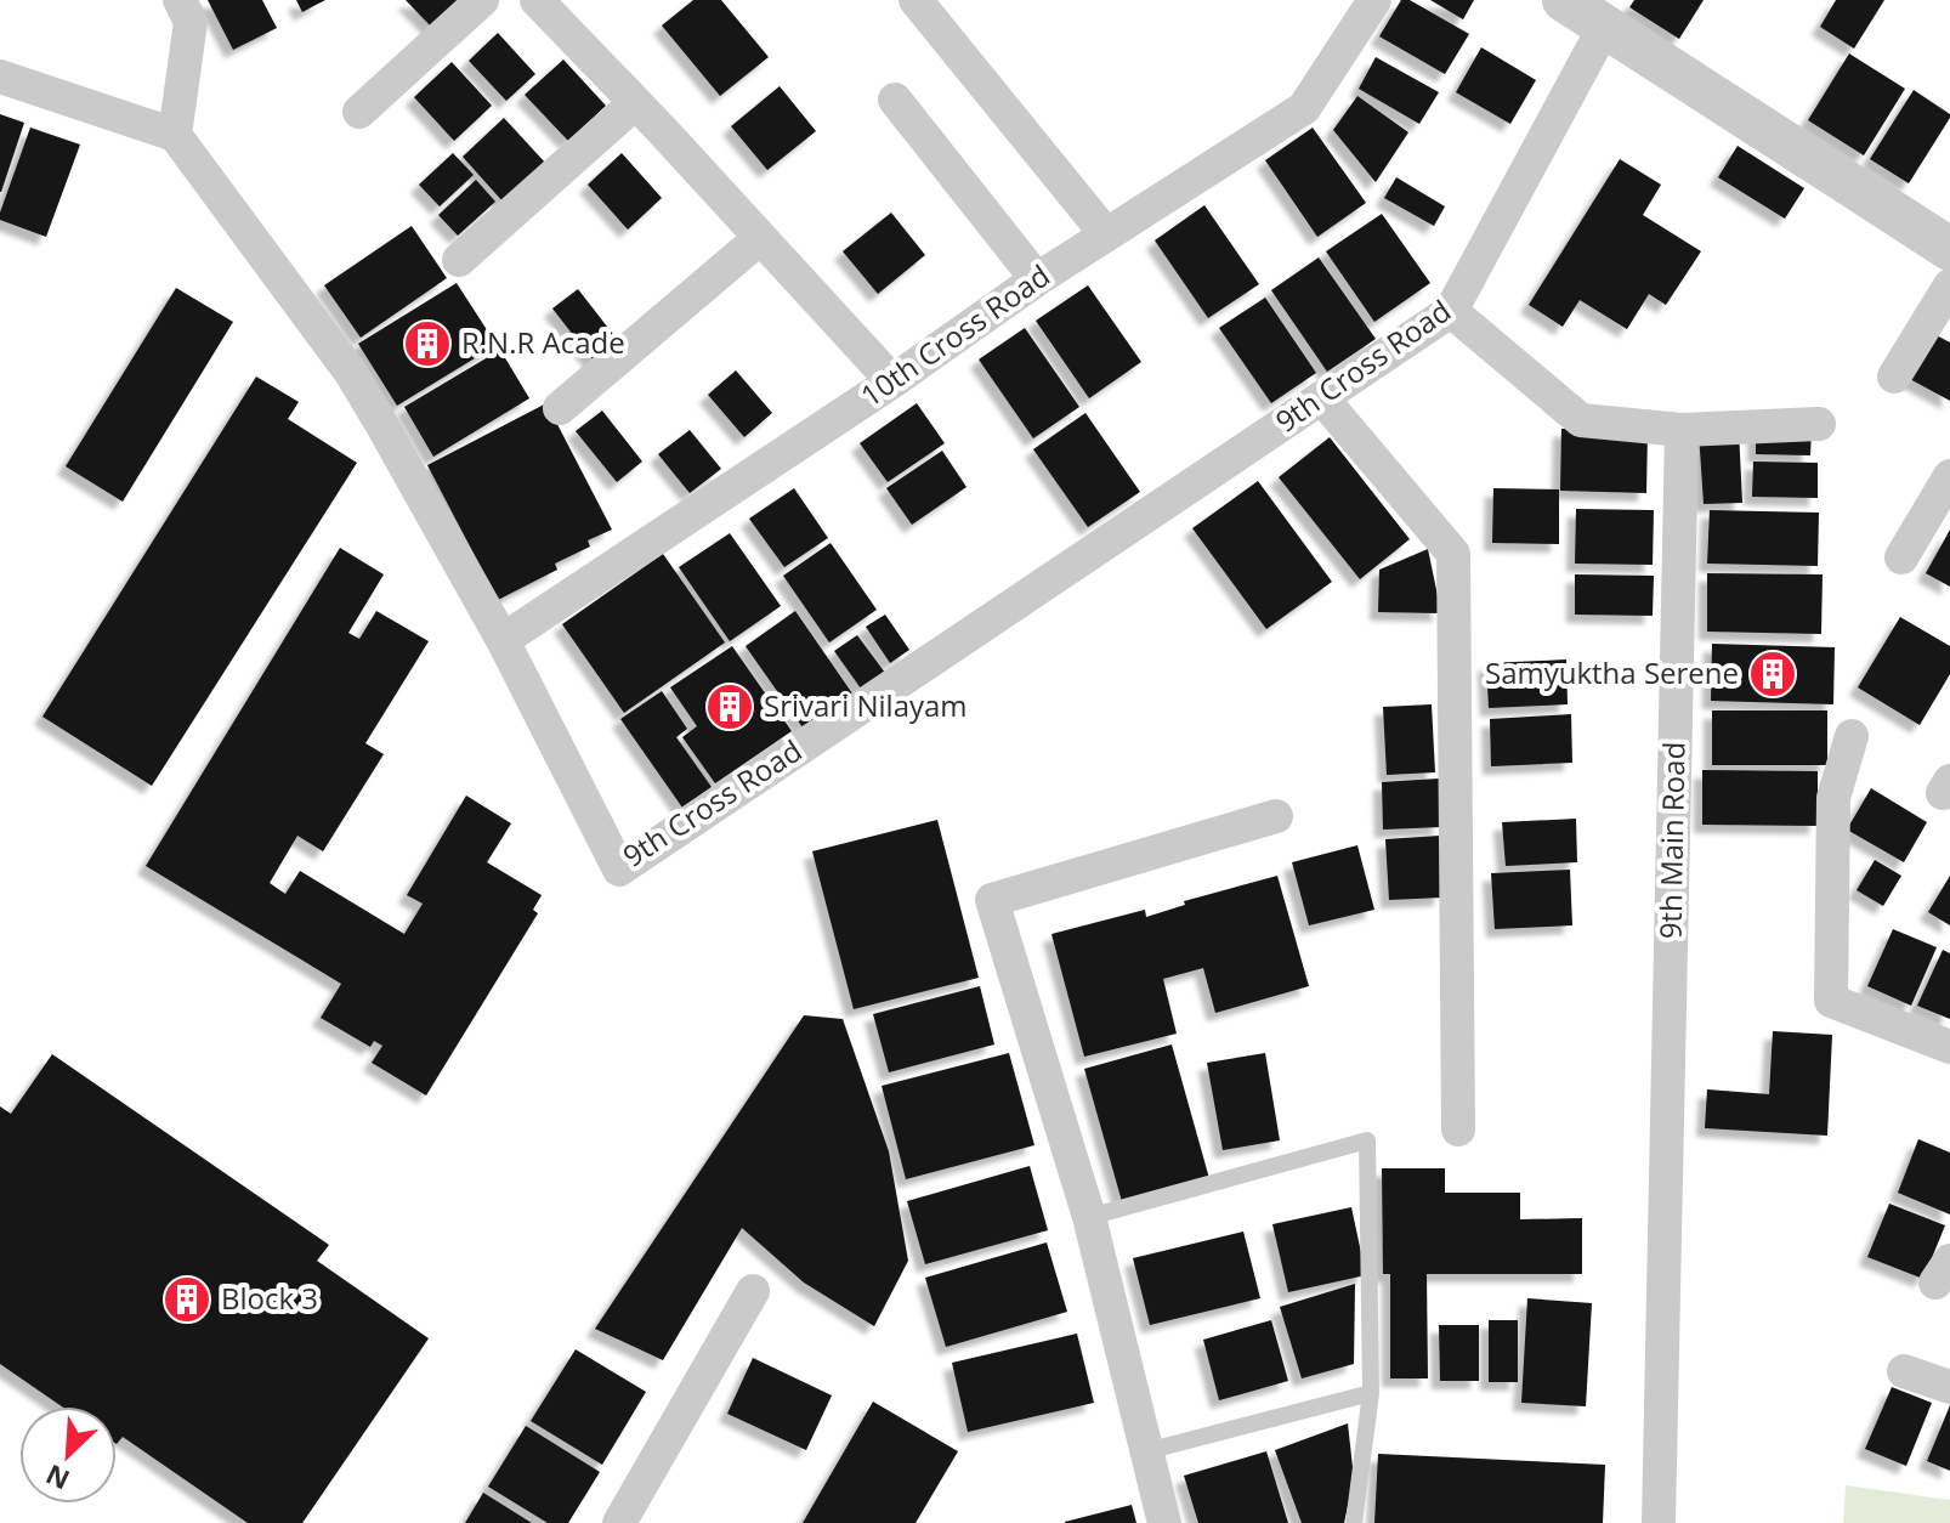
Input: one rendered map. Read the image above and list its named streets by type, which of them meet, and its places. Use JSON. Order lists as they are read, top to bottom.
{
  "streets": {
    "street": ["10th Cross Road", "9th Cross Road", "9th Main Road"]
  },
  "crossings": [
    ["10th Cross Road", "9th Cross Road"]
  ],
  "places": {
    "building": [
      "R.N.R Acade",
      "Samyuktha Serene",
      "Srivari Nilayam",
      "Block 3"
    ]
  },
  "north": "bottom left"
}
